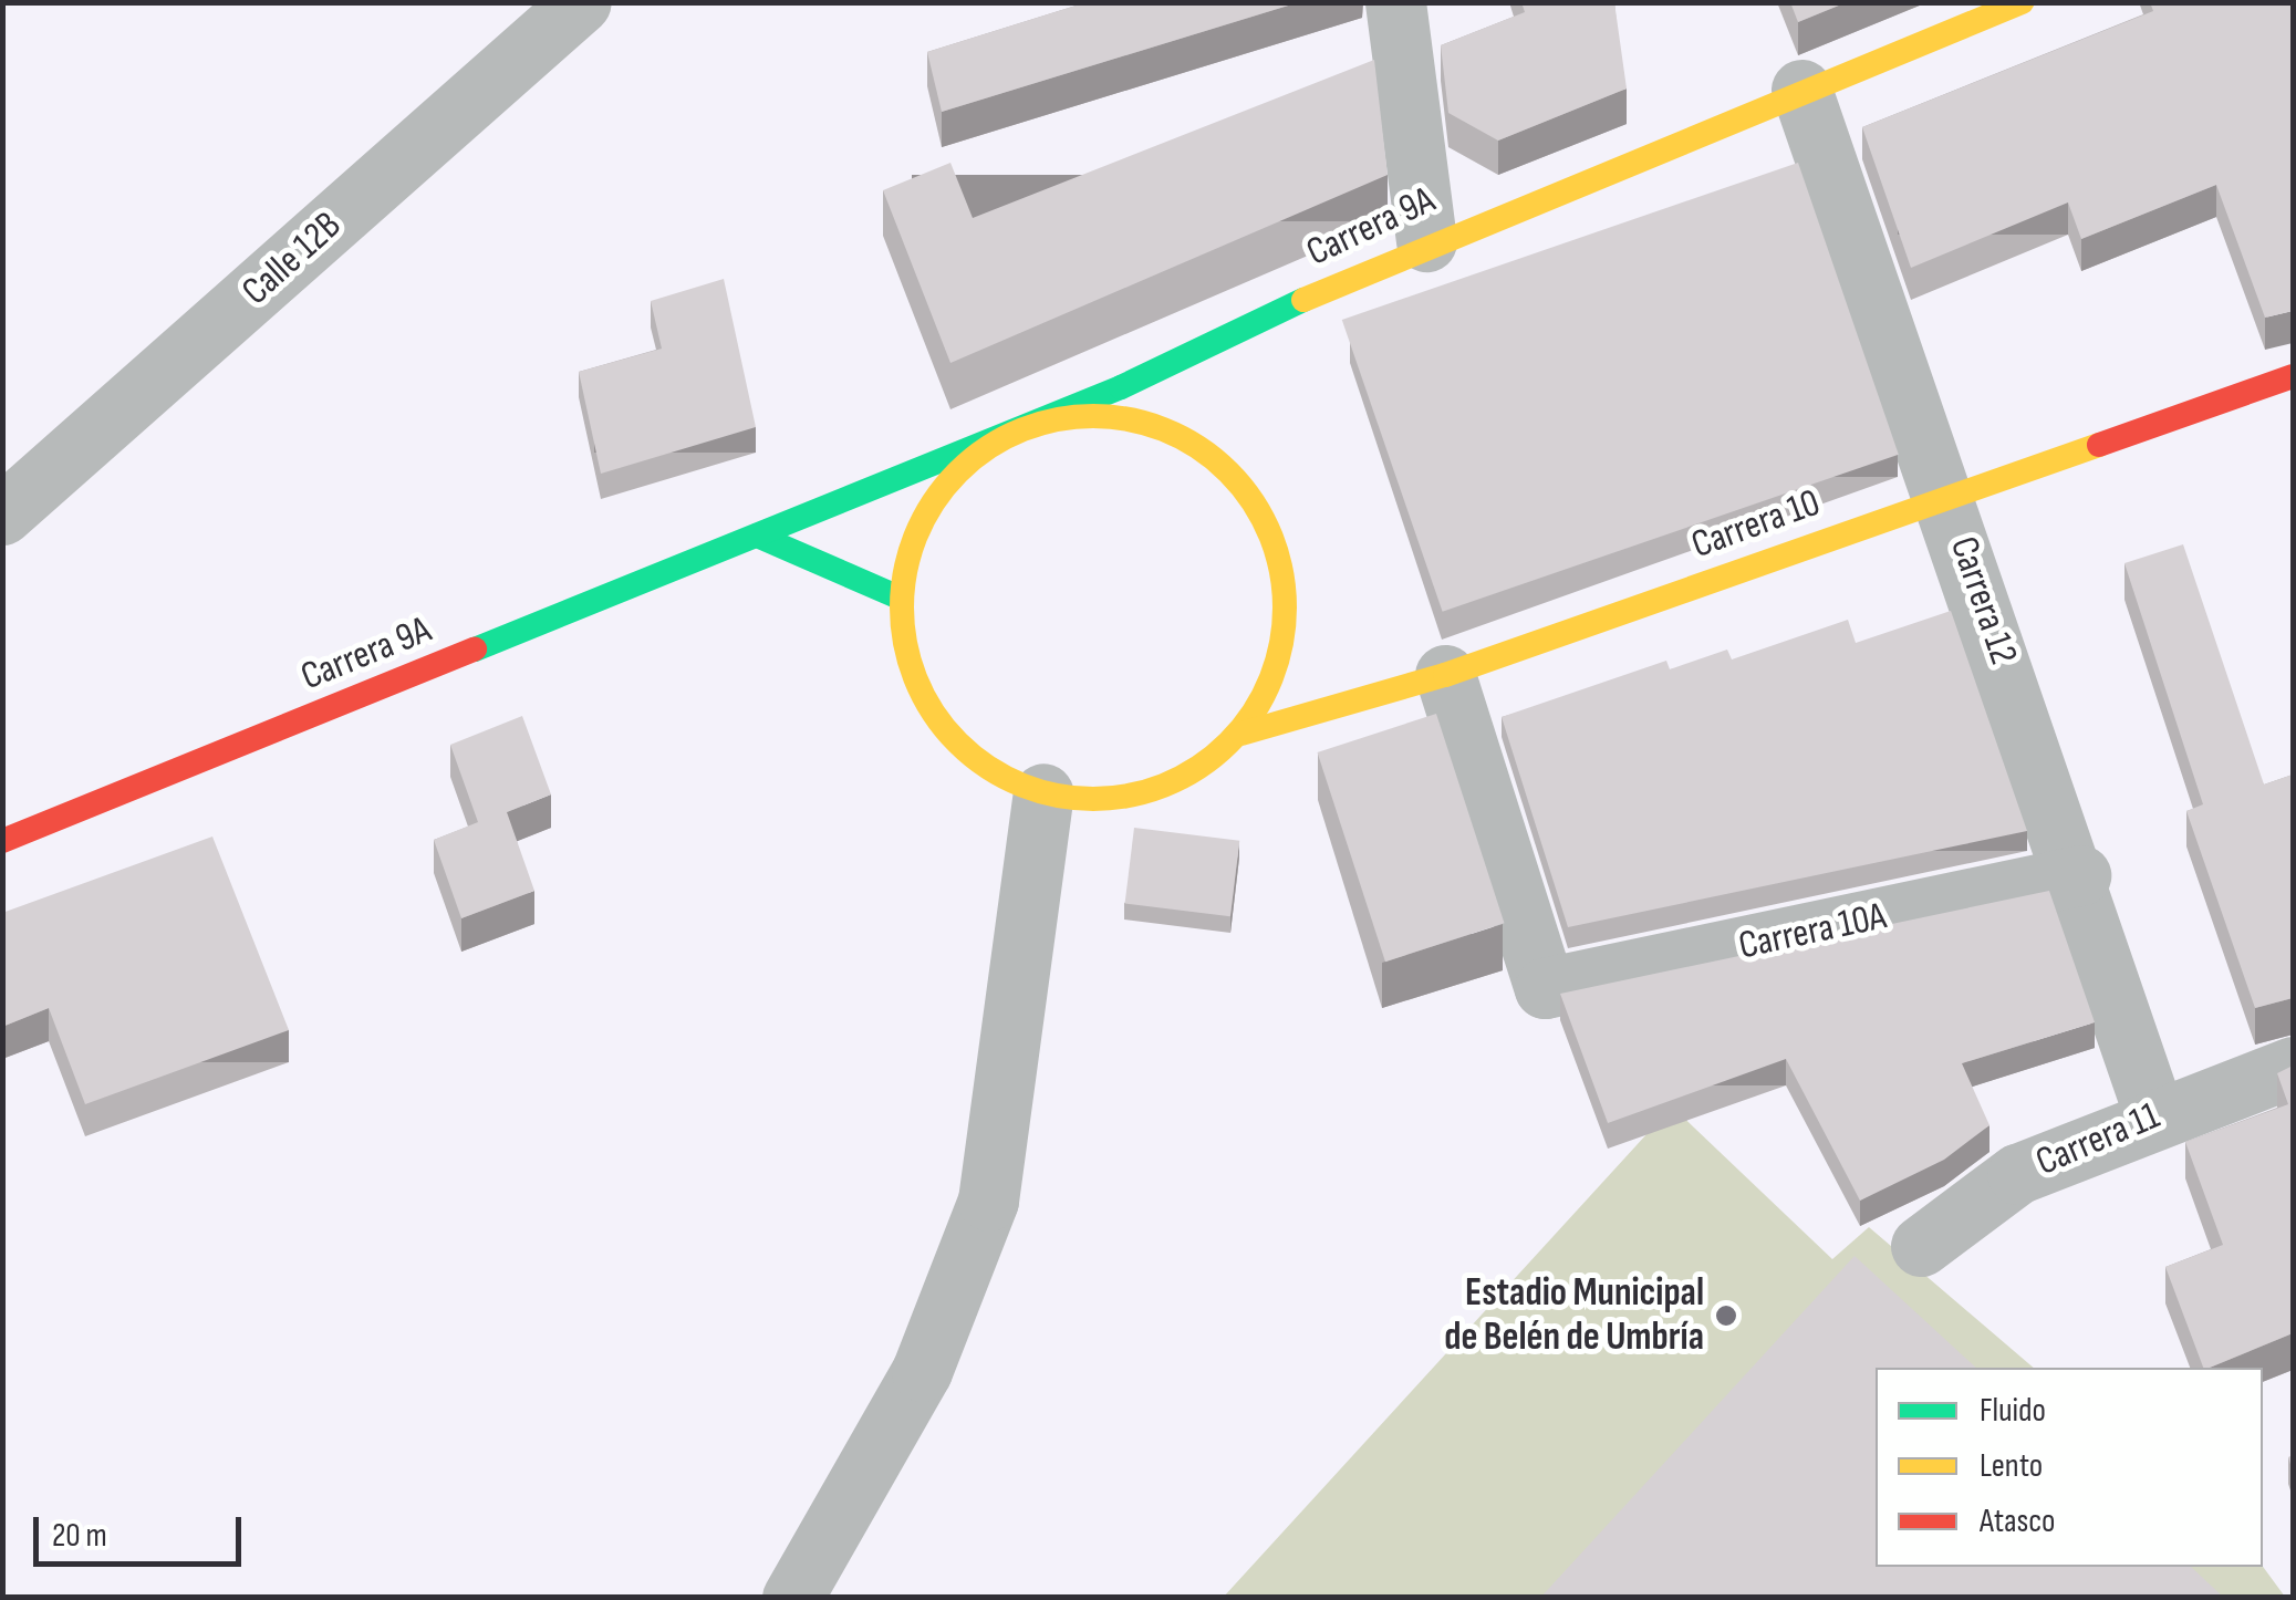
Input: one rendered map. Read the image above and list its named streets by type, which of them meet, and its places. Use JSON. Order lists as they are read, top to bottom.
{
  "streets": {
    "main road": ["Carrera 9A", "Carrera 10"],
    "street": [
      "Calle 12B",
      "Carrera 12",
      "Carrera 10A",
      "Carrera 11"
    ]
  },
  "crossings": [
    ["Carrera 9A", "Carrera 10"],
    ["Carrera 9A", "Carrera 12"],
    ["Carrera 10", "Carrera 12"],
    ["Carrera 10", "Carrera 10A"],
    ["Carrera 12", "Carrera 10A"],
    ["Carrera 12", "Carrera 11"]
  ],
  "places": ["Estadio Municipal de Belén de Umbría"],
  "legend": ["Fluido", "Lento", "Atasco"],
  "scale_bar": "20 m"
}
